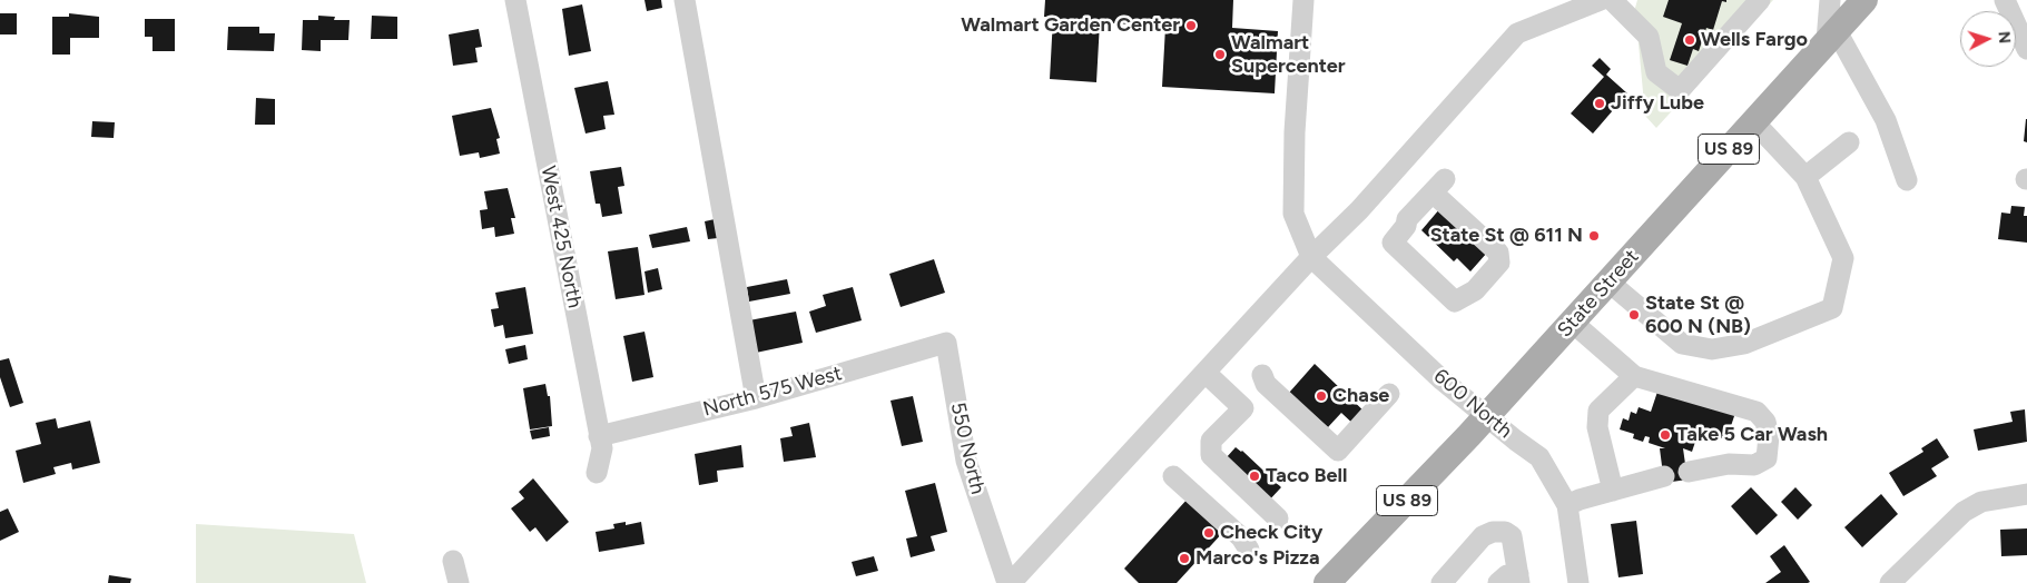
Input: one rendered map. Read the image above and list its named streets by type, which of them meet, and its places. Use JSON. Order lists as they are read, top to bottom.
{
  "streets": {
    "main road": ["US 89", "State Street"],
    "street": [
      "West 425 North",
      "North 575 West",
      "600 North",
      "550 North"
    ]
  },
  "crossings": [
    ["West 425 North", "North 575 West"],
    ["State Street", "600 North"],
    ["North 575 West", "550 North"]
  ],
  "places": [
    "Walmart Garden Center",
    "Wells Fargo",
    "Walmart Supercenter",
    "Jiffy Lube",
    "State St @ 611 N",
    "State St @ 600 N (NB)",
    "Chase",
    "Take 5 Car Wash",
    "Taco Bell",
    "Check City",
    "Marco's Pizza"
  ],
  "north": "right"
}
